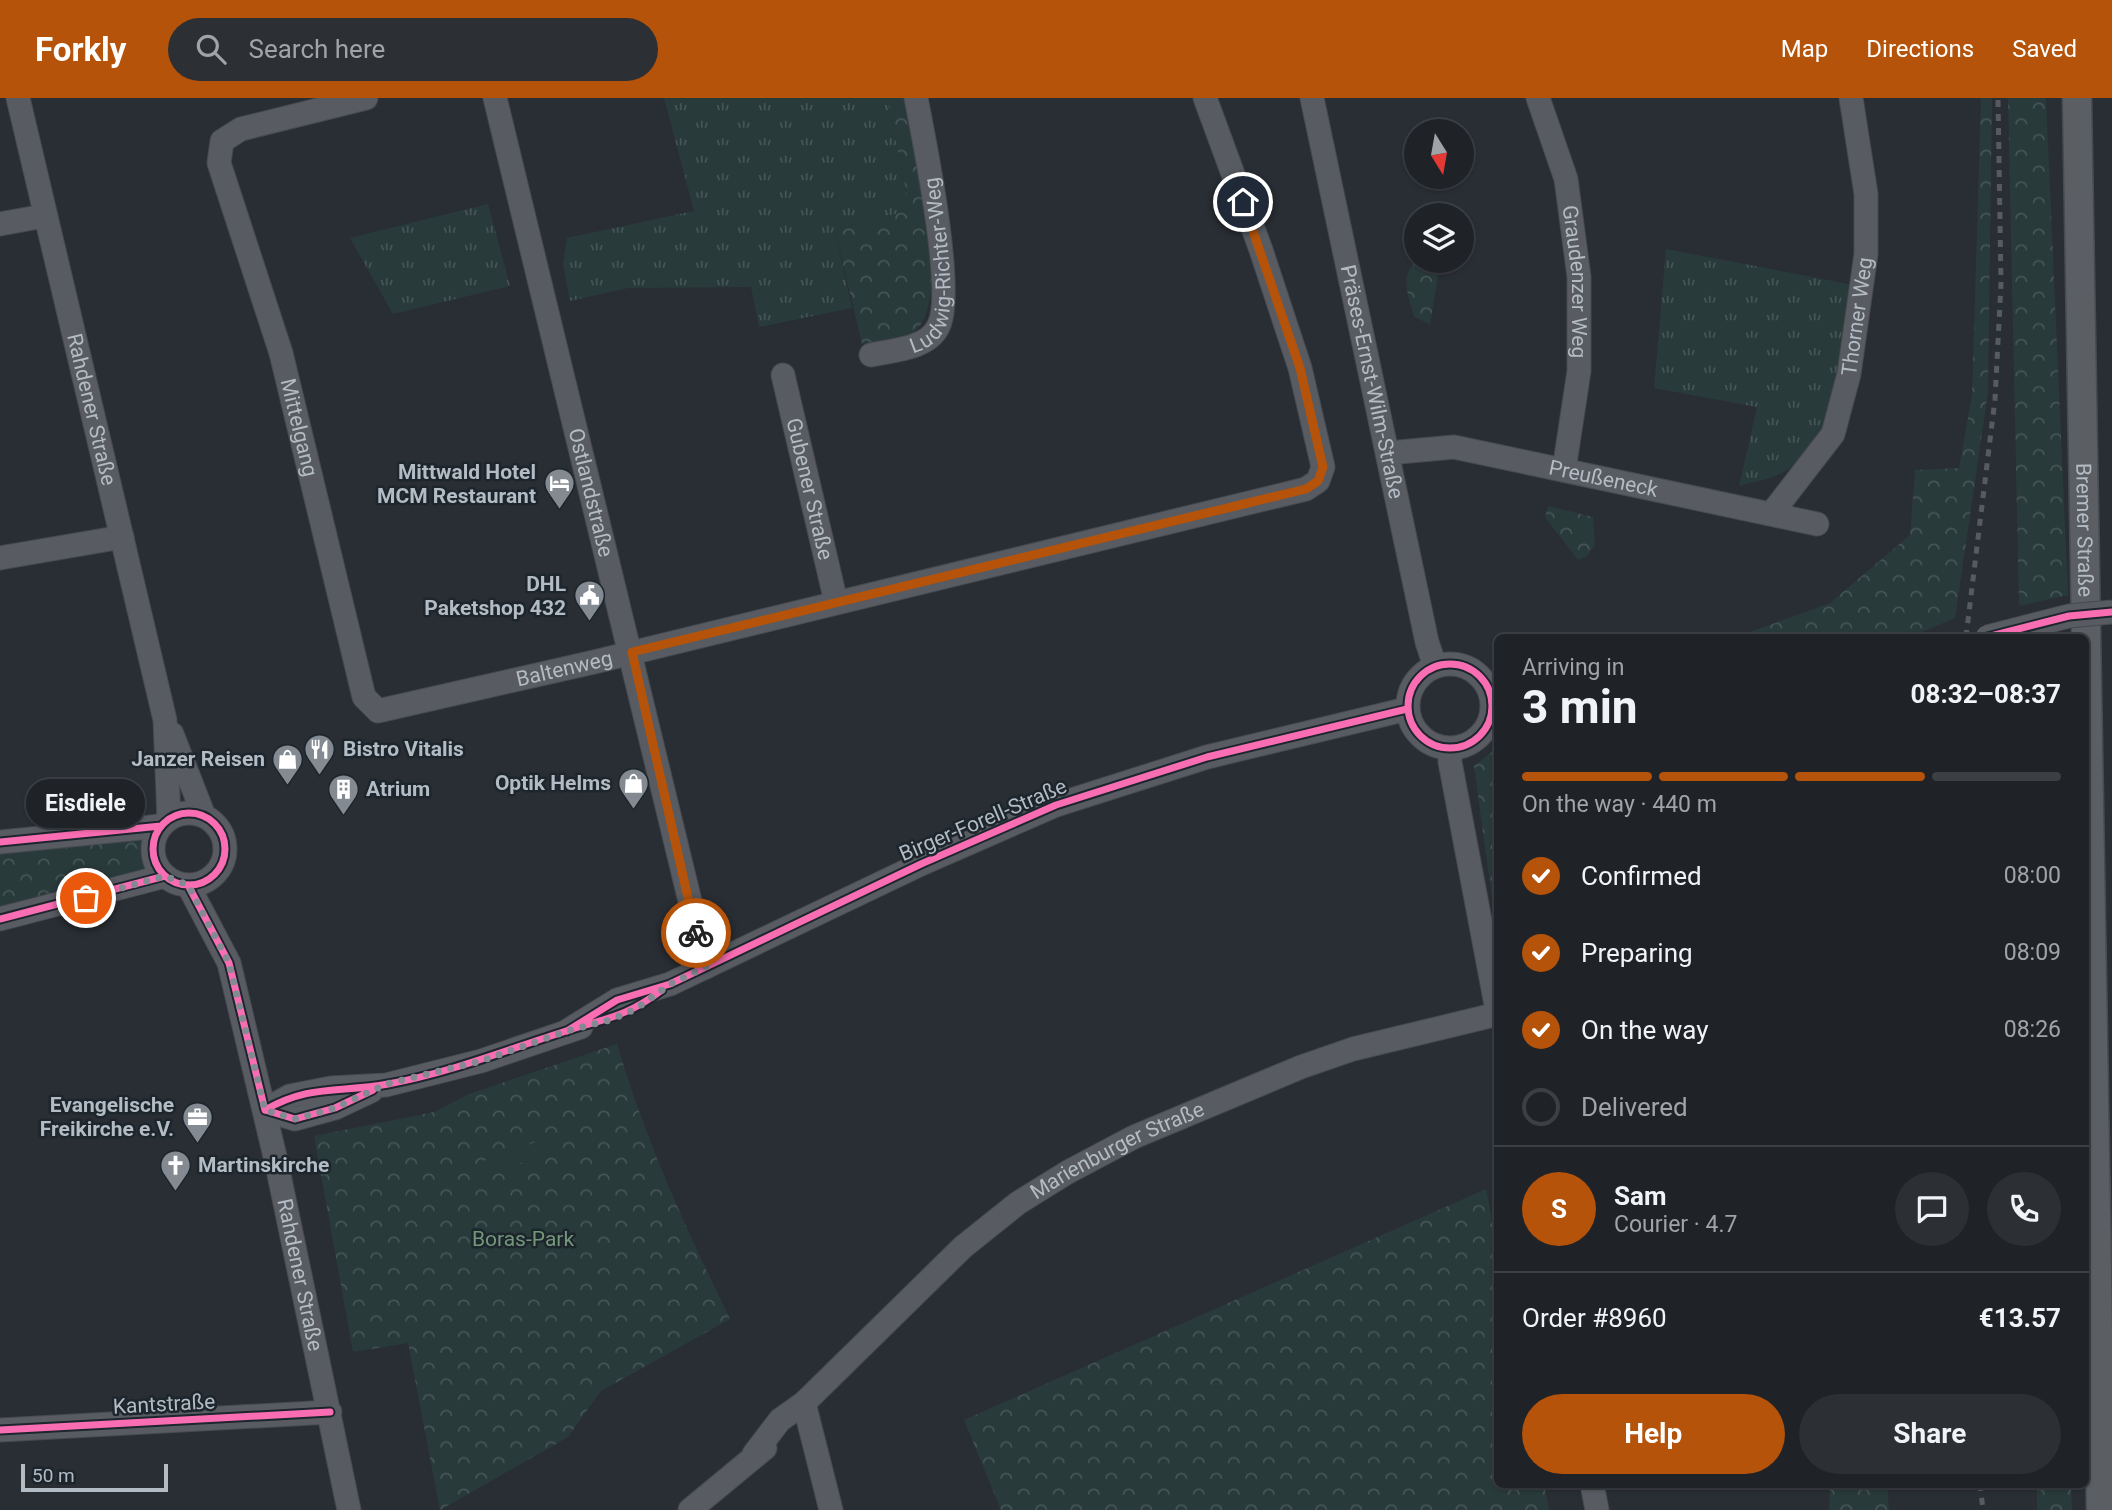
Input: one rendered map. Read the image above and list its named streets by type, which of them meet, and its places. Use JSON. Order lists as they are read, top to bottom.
{
  "streets": {
    "main road": ["Bremer Straße"],
    "street": [
      "Ludwig-Richter-Weg",
      "Graudenzer Weg",
      "Thorner Weg",
      "Präses-Ernst-Wilm-Straße",
      "Rahdener Straße",
      "Mittelgang",
      "Preußeneck",
      "Gubener Straße",
      "Ostlandstraße",
      "Baltenweg",
      "Birger-Forell-Straße",
      "Marienburger Straße",
      "Kantstraße"
    ]
  },
  "crossings": [
    ["Graudenzer Weg", "Preußeneck"],
    ["Thorner Weg", "Preußeneck"],
    ["Präses-Ernst-Wilm-Straße", "Preußeneck"],
    ["Rahdener Straße", "Birger-Forell-Straße"],
    ["Rahdener Straße", "Kantstraße"],
    ["Mittelgang", "Baltenweg"],
    ["Gubener Straße", "Baltenweg"],
    ["Ostlandstraße", "Baltenweg"],
    ["Ostlandstraße", "Birger-Forell-Straße"]
  ],
  "parks": ["Boras-Park"],
  "places": {
    "hotel": ["Mittwald Hotel MCM Restaurant"],
    "public building": ["DHL Paketshop 432"],
    "restaurant": ["Bistro Vitalis"],
    "shop": ["Janzer Reisen", "Optik Helms"],
    "building": ["Atrium"],
    "other": ["Eisdiele"],
    "office": ["Evangelische Freikirche e.V."],
    "church": ["Martinskirche"]
  },
  "scale_bar": "50 m",
  "north": "bottom",
  "page": {
    "header": "Forkly",
    "search": "Search here",
    "nav": ["Map", "Directions", "Saved"],
    "heading": ["3 min", "Arriving in", "08:32–08:37"],
    "panel": [
      "Sam",
      "Courier · 4.7",
      "Order #8960",
      "€13.57"
    ],
    "bar": "On the way · 440 m",
    "bubble": "Eisdiele",
    "list": [
      ["Confirmed", "08:00"],
      ["Preparing", "08:09"],
      ["On the way", "08:26"],
      "Delivered"
    ],
    "round": "S",
    "buttons": ["Help", "Share"],
    "scale": "50 m"
  }
}
